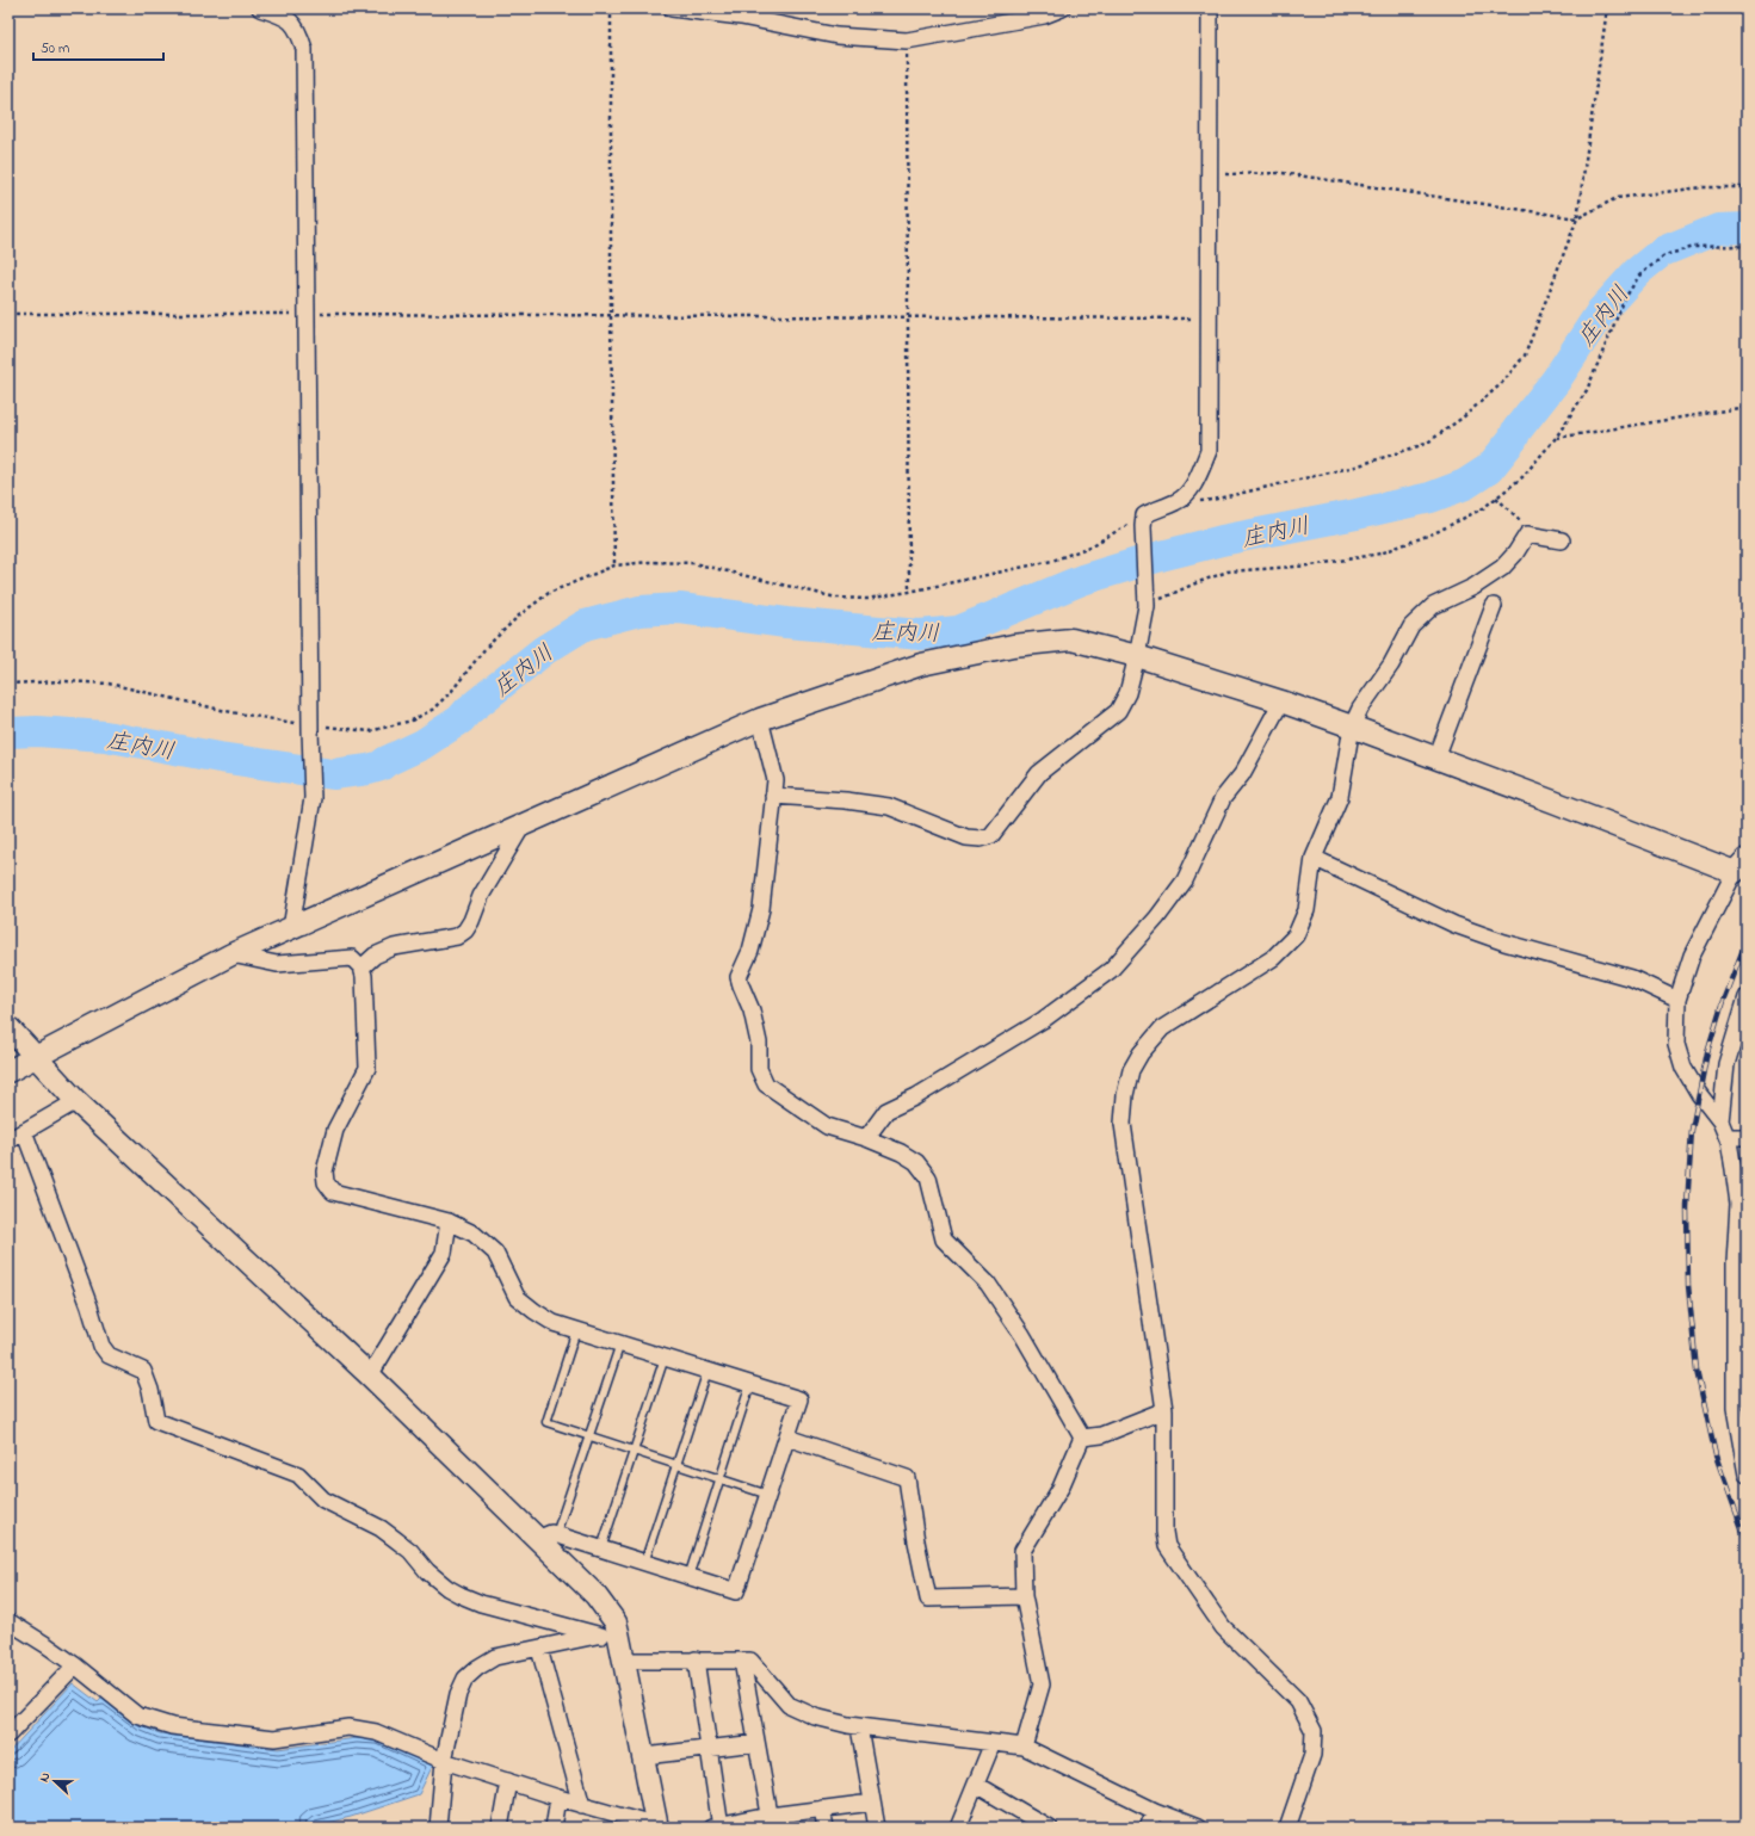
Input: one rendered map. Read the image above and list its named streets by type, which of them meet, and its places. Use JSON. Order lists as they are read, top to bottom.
{
  "water": ["庄内川"],
  "scale_bar": "50 m",
  "north": "left"
}
